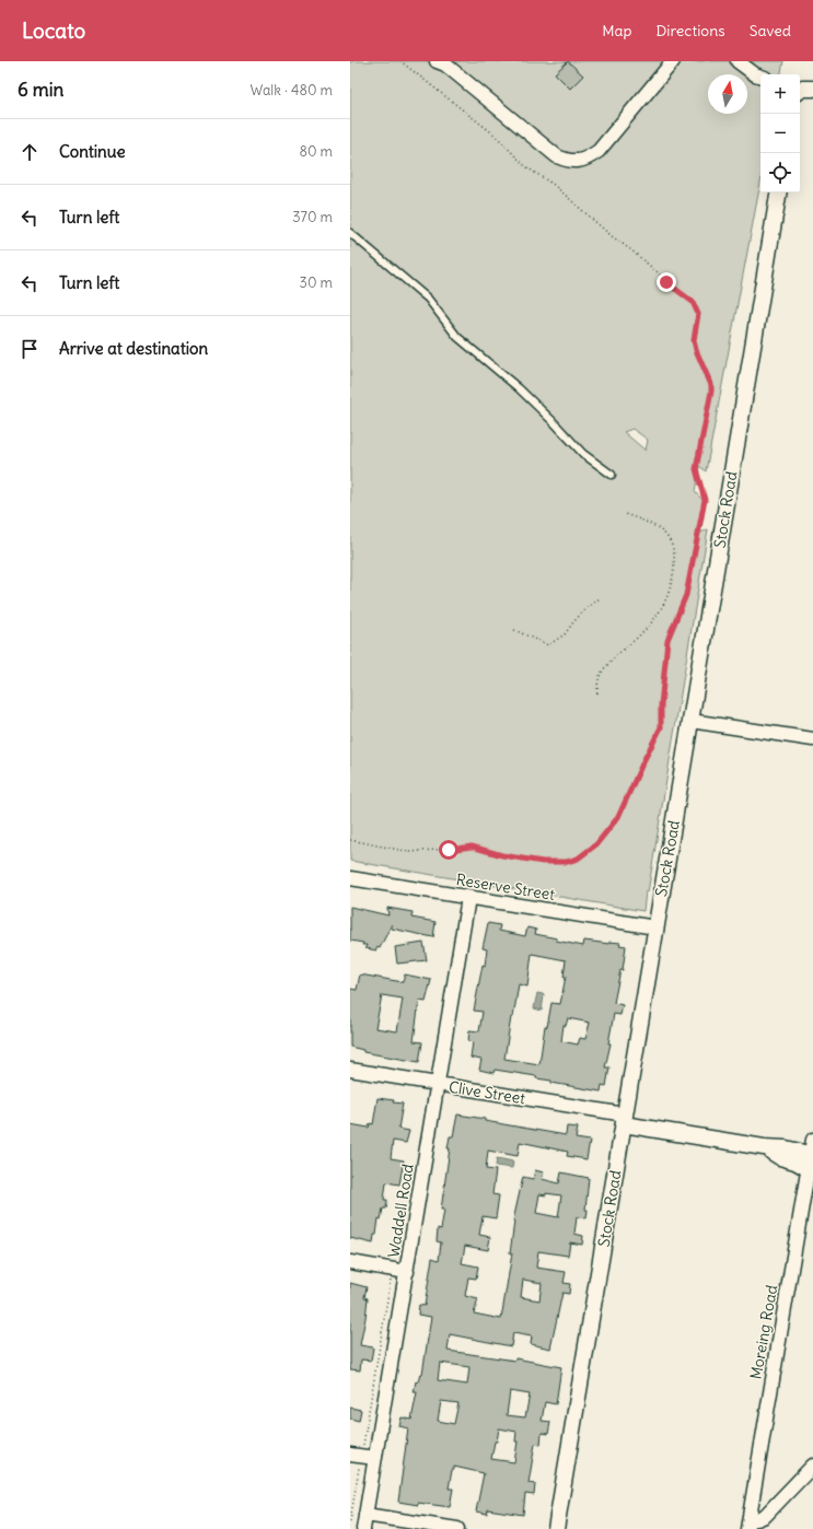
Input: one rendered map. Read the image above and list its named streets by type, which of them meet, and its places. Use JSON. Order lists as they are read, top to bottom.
{
  "streets": {
    "street": [
      "Stock Road",
      "Reserve Street",
      "Clive Street",
      "Waddell Road",
      "Moreing Road"
    ]
  },
  "crossings": [
    ["Stock Road", "Reserve Street"],
    ["Stock Road", "Clive Street"],
    ["Reserve Street", "Waddell Road"],
    ["Clive Street", "Waddell Road"],
    ["Clive Street", "Moreing Road"]
  ],
  "north": "top",
  "page": {
    "header": "Locato",
    "nav": ["Map", "Directions", "Saved"],
    "heading": ["6 min", "Walk · 480 m"],
    "map_buttons": ["+", "−"],
    "list": [
      ["Continue", "80 m"],
      ["Turn left", "370 m"],
      ["Turn left", "30 m"],
      "Arrive at destination"
    ]
  }
}
